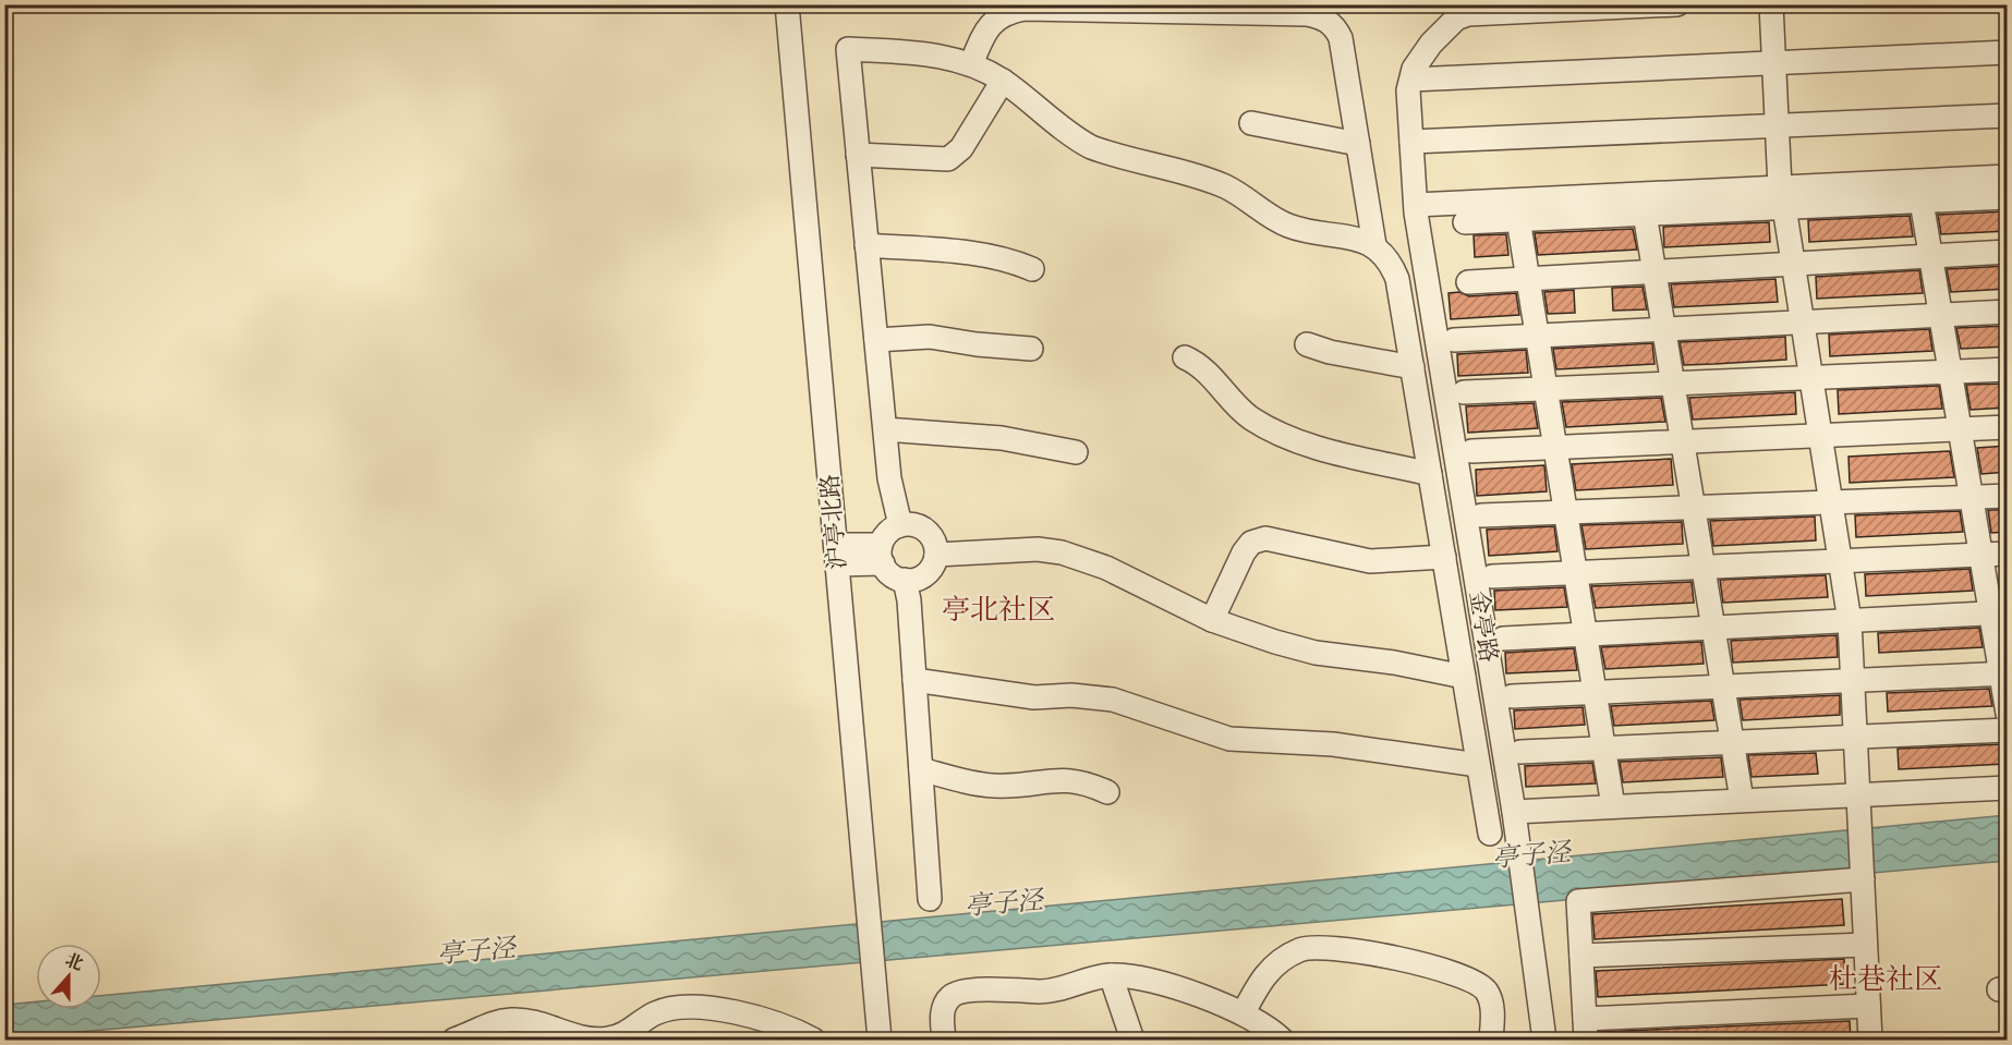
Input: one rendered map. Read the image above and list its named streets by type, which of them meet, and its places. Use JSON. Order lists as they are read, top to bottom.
{
  "streets": {
    "street": ["沪亭北路", "金亭路"]
  },
  "districts": ["亭北社区", "杜巷社区"],
  "water": ["亭子泾"],
  "north": "top"
}
